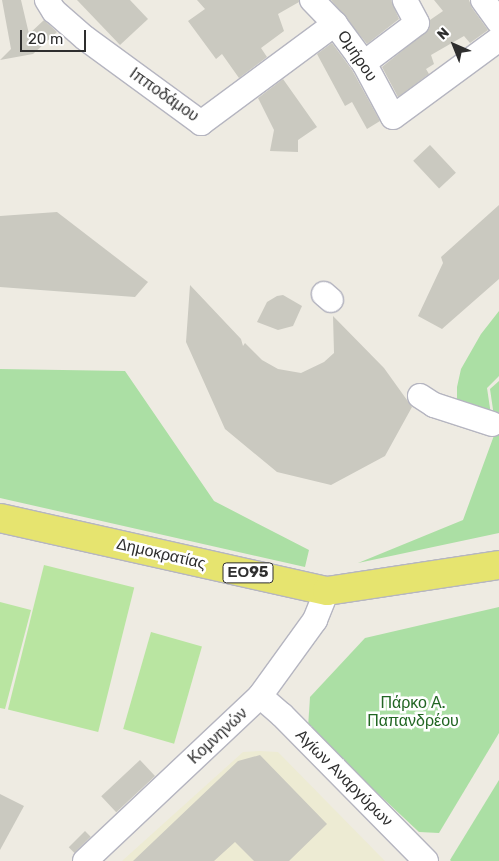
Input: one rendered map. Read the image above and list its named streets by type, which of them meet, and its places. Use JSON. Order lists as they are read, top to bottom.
{
  "streets": {
    "main road": ["Δημοκρατίας", "ΕΟ95"],
    "street": [
      "Ομήρου",
      "Ιπποδάμου",
      "Κομνηνών",
      "Αγίων Αναργύρων"
    ]
  },
  "crossings": [
    ["Ομήρου", "Ιπποδάμου"],
    ["Δημοκρατίας", "Κομνηνών"],
    ["Κομνηνών", "Αγίων Αναργύρων"]
  ],
  "parks": ["Πάρκο Α. Παπανδρέου"],
  "scale_bar": "20 m",
  "north": "top left"
}
